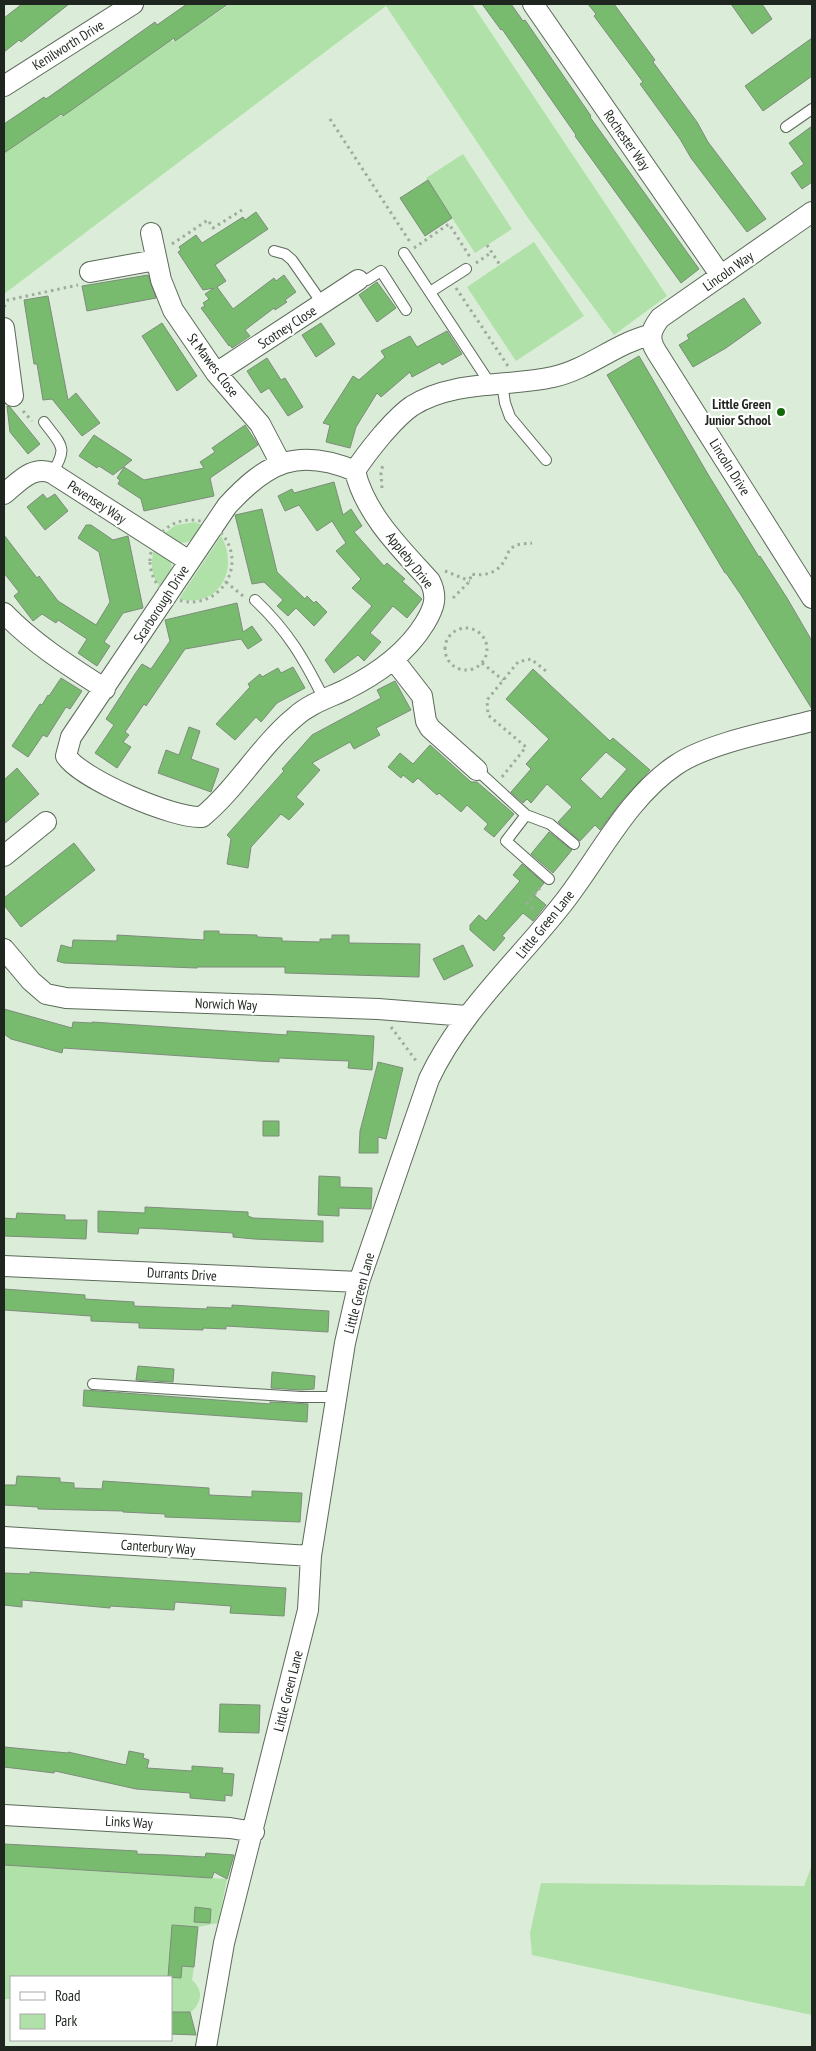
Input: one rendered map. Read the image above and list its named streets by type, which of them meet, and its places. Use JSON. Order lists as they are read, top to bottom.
{
  "streets": {
    "street": [
      "Kenilworth Drive",
      "Rochester Way",
      "Lincoln Way",
      "Scotney Close",
      "St Mawes Close",
      "Lincoln Drive",
      "Pevensey Way",
      "Appleby Drive",
      "Scarborough Drive",
      "Little Green Lane",
      "Norwich Way",
      "Durrants Drive",
      "Canterbury Way",
      "Links Way"
    ]
  },
  "crossings": [
    ["Rochester Way", "Lincoln Way"],
    ["Lincoln Way", "Lincoln Drive"],
    ["Scotney Close", "St Mawes Close"],
    ["St Mawes Close", "Scarborough Drive"],
    ["Pevensey Way", "Scarborough Drive"],
    ["Appleby Drive", "Scarborough Drive"],
    ["Little Green Lane", "Norwich Way"],
    ["Little Green Lane", "Durrants Drive"],
    ["Little Green Lane", "Canterbury Way"],
    ["Little Green Lane", "Links Way"]
  ],
  "places": ["Little Green Junior School"],
  "legend": ["Road", "Park"]
}
